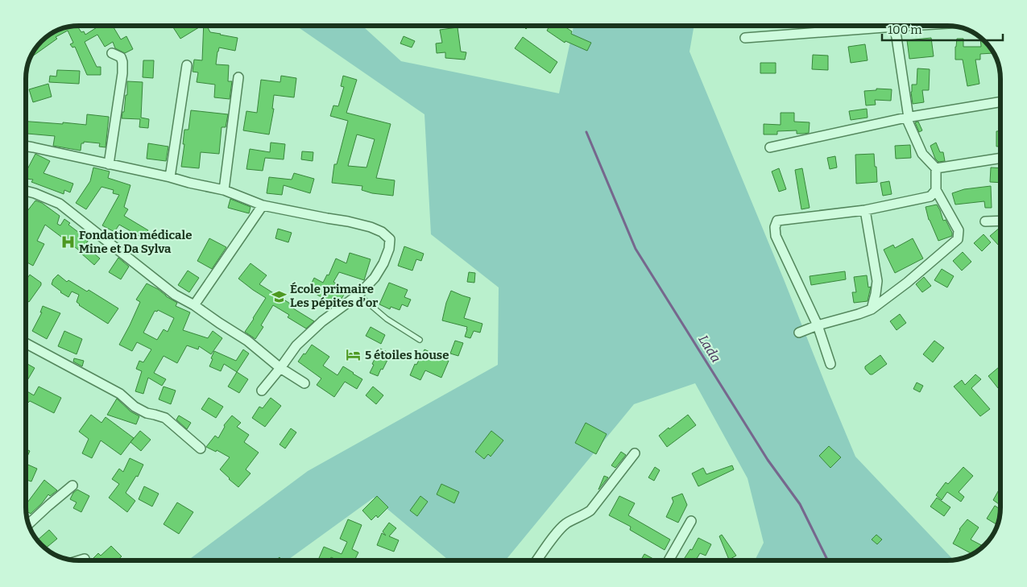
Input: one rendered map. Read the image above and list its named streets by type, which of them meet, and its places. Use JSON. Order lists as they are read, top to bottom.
{
  "water": ["Lada"],
  "places": {
    "hospital": ["Fondation médicale Mine et Da Sylva"],
    "school or university": ["École primaire Les pépites d’or"],
    "hotel": ["5 étoiles house"]
  },
  "scale_bar": "100 m"
}
